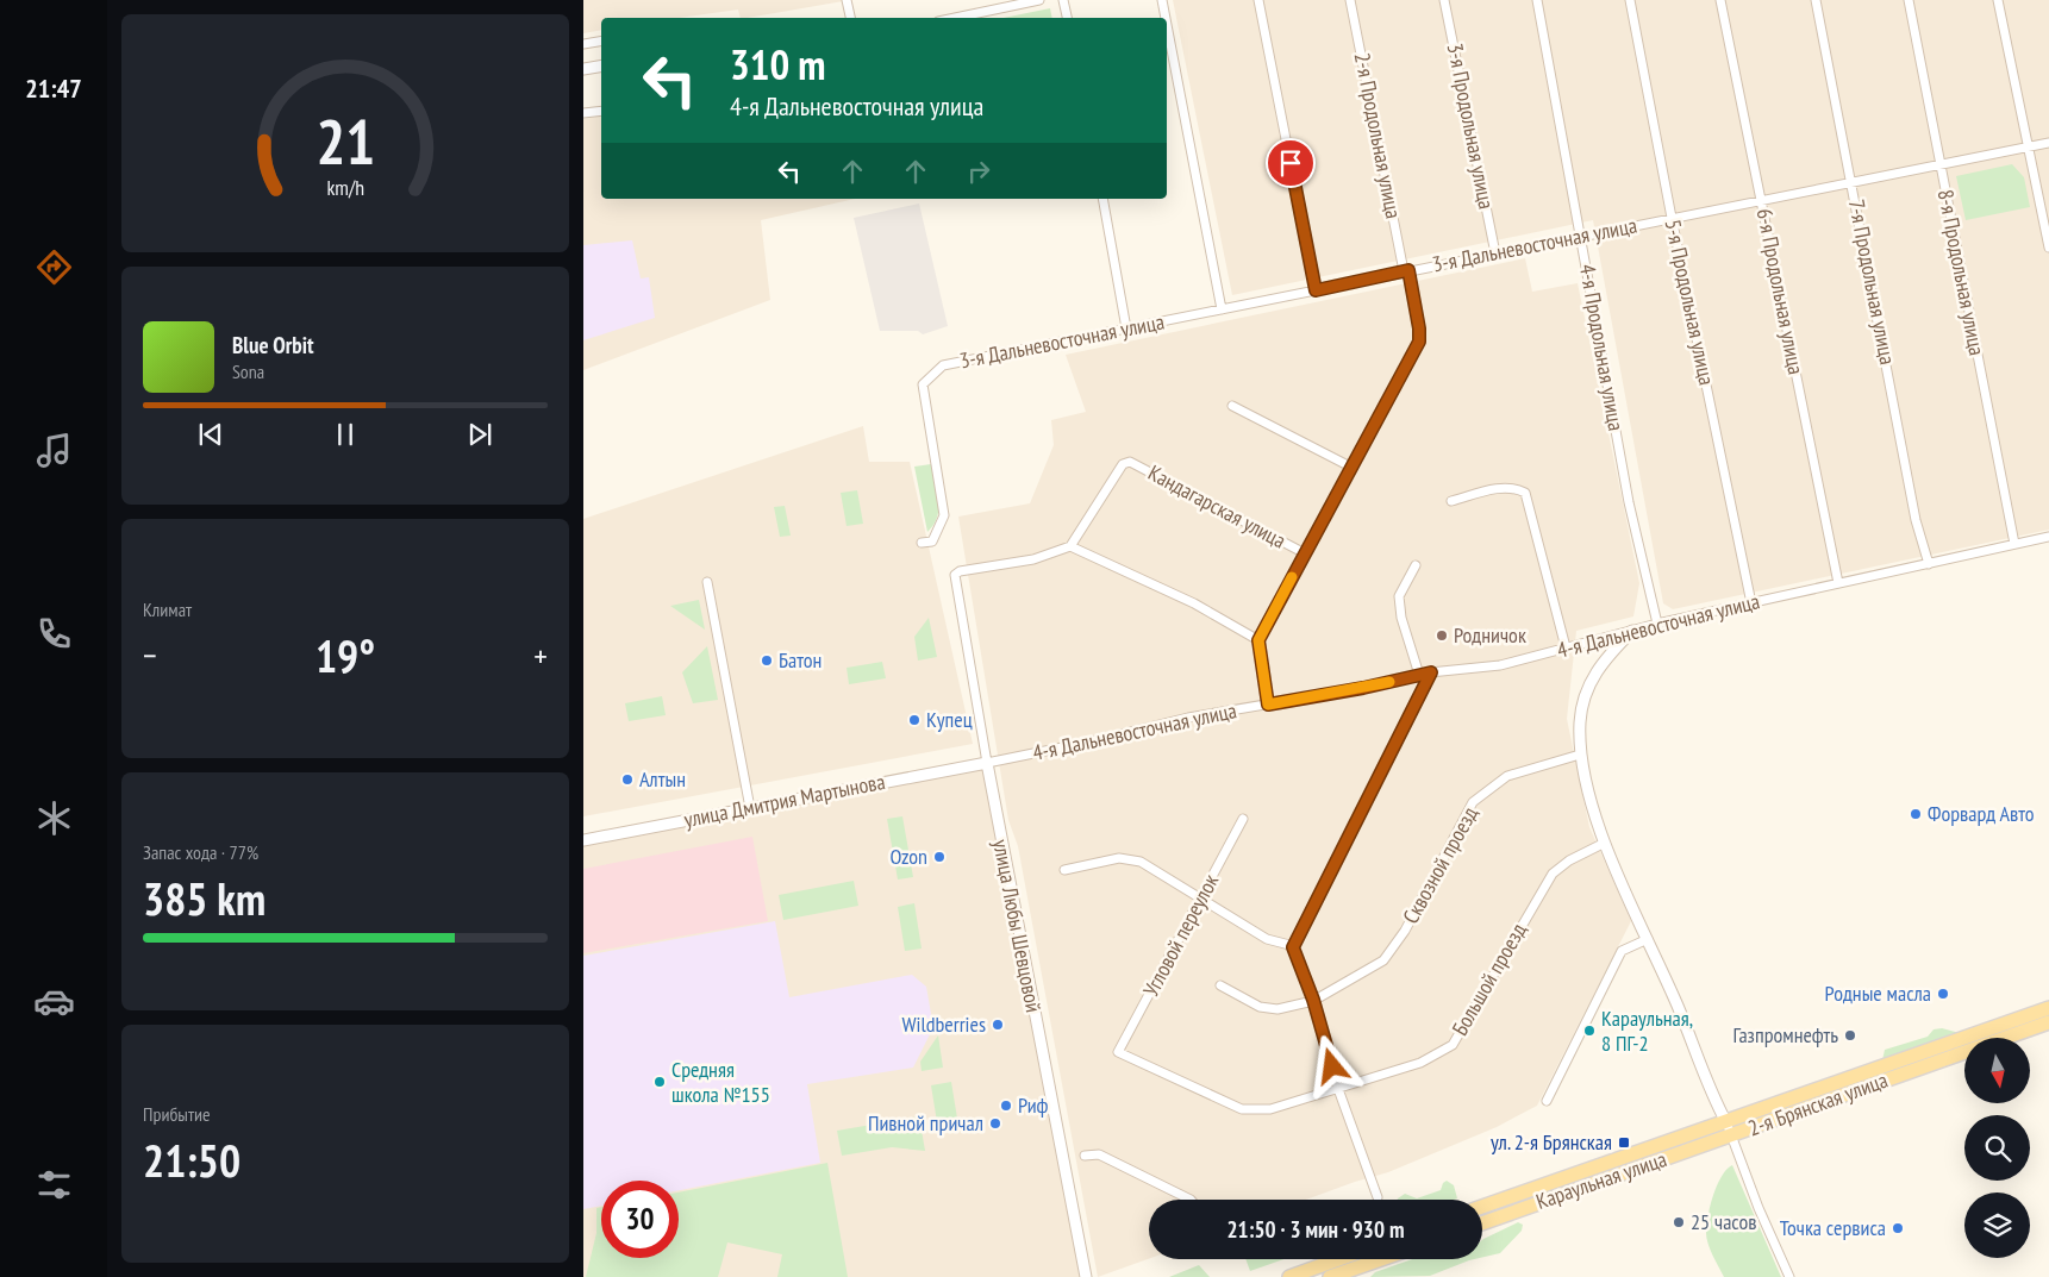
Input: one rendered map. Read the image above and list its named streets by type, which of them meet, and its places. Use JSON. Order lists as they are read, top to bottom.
{
  "streets": {
    "main road": ["2-я Брянская улица", "Караульная улица"],
    "street": [
      "3-я Продольная улица",
      "2-я Продольная улица",
      "3-я Дальневосточная улица",
      "8-я Продольная улица",
      "7-я Продольная улица",
      "6-я Продольная улица",
      "5-я Продольная улица",
      "4-я Продольная улица",
      "Кандагарская улица",
      "4-я Дальневосточная улица",
      "улица Дмитрия Мартынова",
      "Сквозной проезд",
      "улица Любы Шевцовой",
      "Угловой переулок",
      "Большой проезд"
    ]
  },
  "crossings": [
    ["3-я Продольная улица", "3-я Дальневосточная улица"],
    ["2-я Продольная улица", "3-я Дальневосточная улица"],
    ["2-я Продольная улица", "Кандагарская улица"],
    ["3-я Дальневосточная улица", "8-я Продольная улица"],
    ["3-я Дальневосточная улица", "7-я Продольная улица"],
    ["3-я Дальневосточная улица", "6-я Продольная улица"],
    ["3-я Дальневосточная улица", "5-я Продольная улица"],
    ["3-я Дальневосточная улица", "4-я Продольная улица"],
    ["8-я Продольная улица", "4-я Дальневосточная улица"],
    ["7-я Продольная улица", "4-я Дальневосточная улица"],
    ["6-я Продольная улица", "4-я Дальневосточная улица"],
    ["5-я Продольная улица", "4-я Дальневосточная улица"],
    ["4-я Продольная улица", "4-я Дальневосточная улица"],
    ["Кандагарская улица", "улица Любы Шевцовой"],
    ["4-я Дальневосточная улица", "улица Дмитрия Мартынова"],
    ["4-я Дальневосточная улица", "улица Любы Шевцовой"],
    ["улица Дмитрия Мартынова", "улица Любы Шевцовой"],
    ["Угловой переулок", "Большой проезд"],
    ["2-я Брянская улица", "Караульная улица"]
  ],
  "places": {
    "other": [
      "Родничок",
      "Батон",
      "Купец",
      "Алтын",
      "Форвард Авто",
      "Ozon",
      "Родные масла",
      "Wildberries",
      "Караульная, 8 ПГ-2",
      "Газпромнефть",
      "Средняя школа №155",
      "Риф",
      "Пивной причал",
      "25 часов",
      "Точка сервиса"
    ],
    "transit": ["ул. 2-я Брянская"]
  },
  "north": "bottom",
  "page": {
    "tabs": "21:47",
    "turn": ["310 m", "4-я Дальневосточная улица"],
    "song": ["Blue Orbit", "Sona"],
    "tile": [
      "Климат",
      ["Запас хода · 77%", "385 km"],
      ["Прибытие", "21:50"]
    ],
    "heat": ["−", "19°", "+"],
    "limit": "30",
    "trip": "21:50 · 3 мин · 930 m",
    "gauge": ["21", "km/h"]
  }
}
